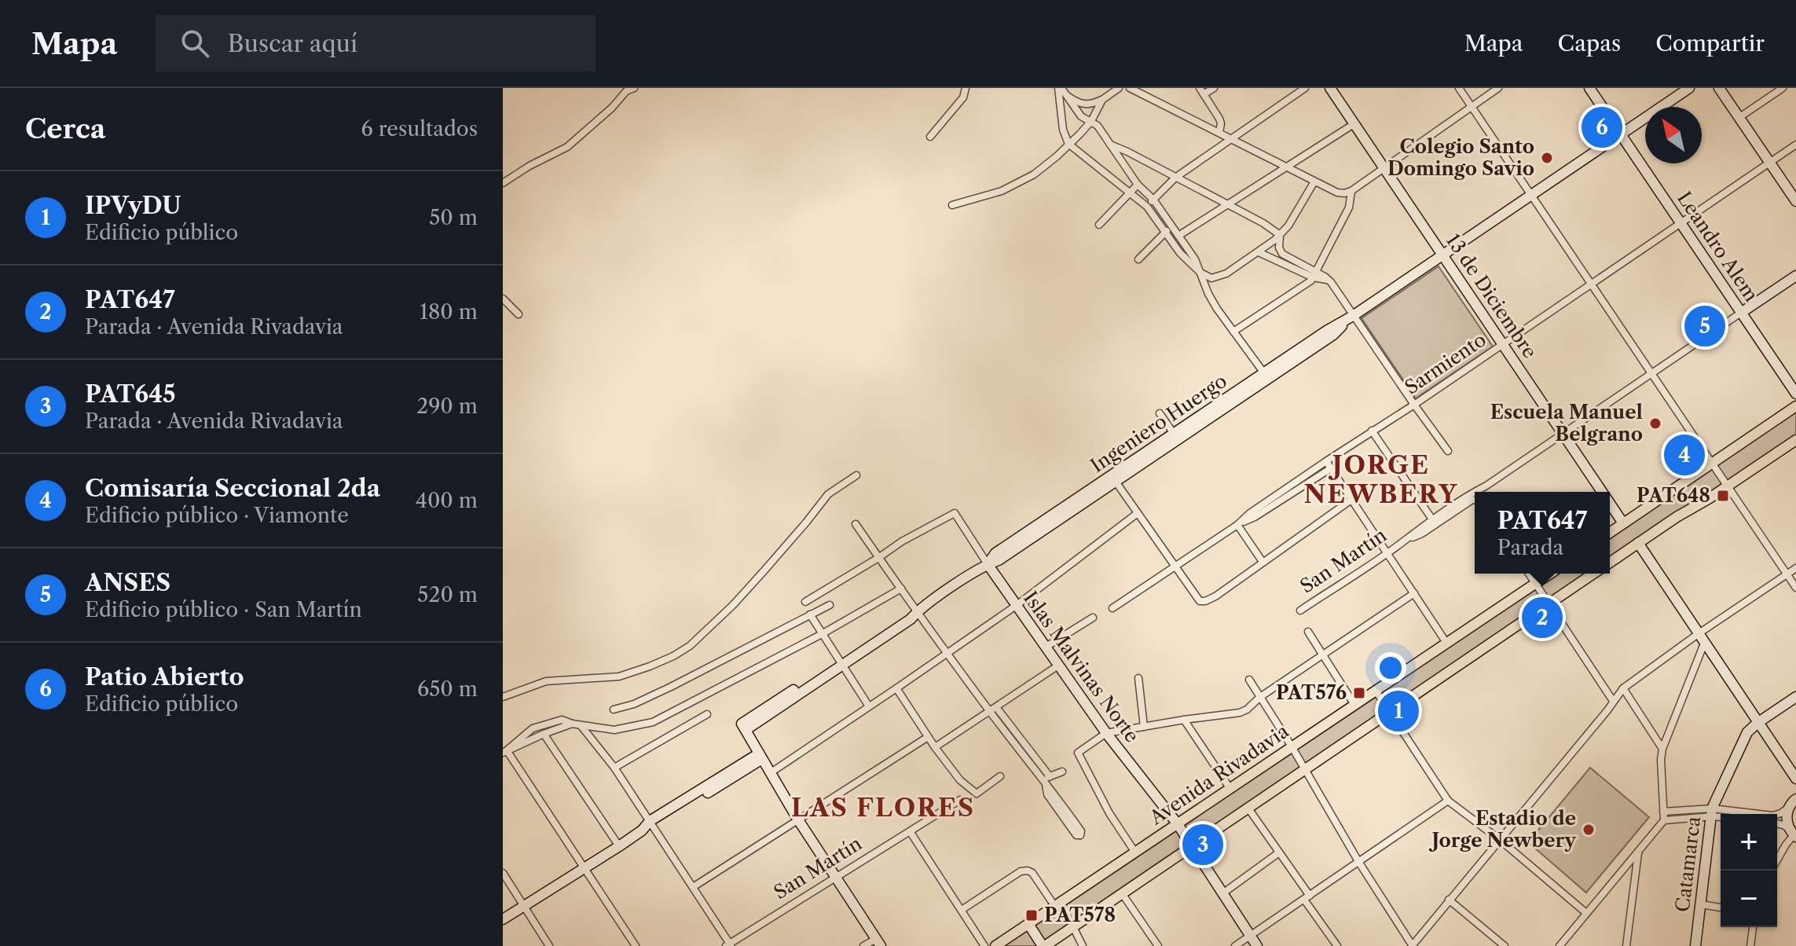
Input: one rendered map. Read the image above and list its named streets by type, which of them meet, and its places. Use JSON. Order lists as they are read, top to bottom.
{
  "streets": {
    "main road": [
      "Leandro Alem",
      "13 de Diciembre",
      "Ingeniero Huergo",
      "San Martín",
      "Islas Malvinas Norte",
      "Avenida Rivadavia",
      "Catamarca"
    ],
    "street": ["Sarmiento"]
  },
  "crossings": [
    ["Leandro Alem", "Sarmiento"],
    ["Leandro Alem", "Ingeniero Huergo"],
    ["Leandro Alem", "San Martín"],
    ["13 de Diciembre", "Sarmiento"],
    ["13 de Diciembre", "Ingeniero Huergo"],
    ["13 de Diciembre", "San Martín"],
    ["Ingeniero Huergo", "Islas Malvinas Norte"],
    ["Islas Malvinas Norte", "Avenida Rivadavia"]
  ],
  "districts": ["JORGE NEWBERY", "LAS FLORES"],
  "places": {
    "other": ["Colegio Santo Domingo Savio", "Escuela Manuel Belgrano", "Estadio de Jorge Newbery"],
    "transit": ["PAT648", "PAT576", "PAT578"]
  },
  "north": "top left",
  "page": {
    "header": "Mapa",
    "search": "Buscar aquí",
    "nav": ["Mapa", "Capas", "Compartir"],
    "heading": ["Cerca", "6 resultados"],
    "pins": [
      "6",
      "5",
      "4",
      "2",
      "1",
      "3"
    ],
    "list": [
      {
        "mark": "1",
        "name": "IPVyDU",
        "note": "Edificio público",
        "value": "50 m"
      },
      {
        "mark": "2",
        "name": "PAT647",
        "note": "Parada · Avenida Rivadavia",
        "value": "180 m"
      },
      {
        "mark": "3",
        "name": "PAT645",
        "note": "Parada · Avenida Rivadavia",
        "value": "290 m"
      },
      {
        "mark": "4",
        "name": "Comisaría Seccional 2da",
        "note": "Edificio público · Viamonte",
        "value": "400 m"
      },
      {
        "mark": "5",
        "name": "ANSES",
        "note": "Edificio público · San Martín",
        "value": "520 m"
      },
      {
        "mark": "6",
        "name": "Patio Abierto",
        "note": "Edificio público",
        "value": "650 m"
      }
    ],
    "popup": ["PAT647", "Parada"],
    "map_buttons": ["+", "−"]
  }
}
